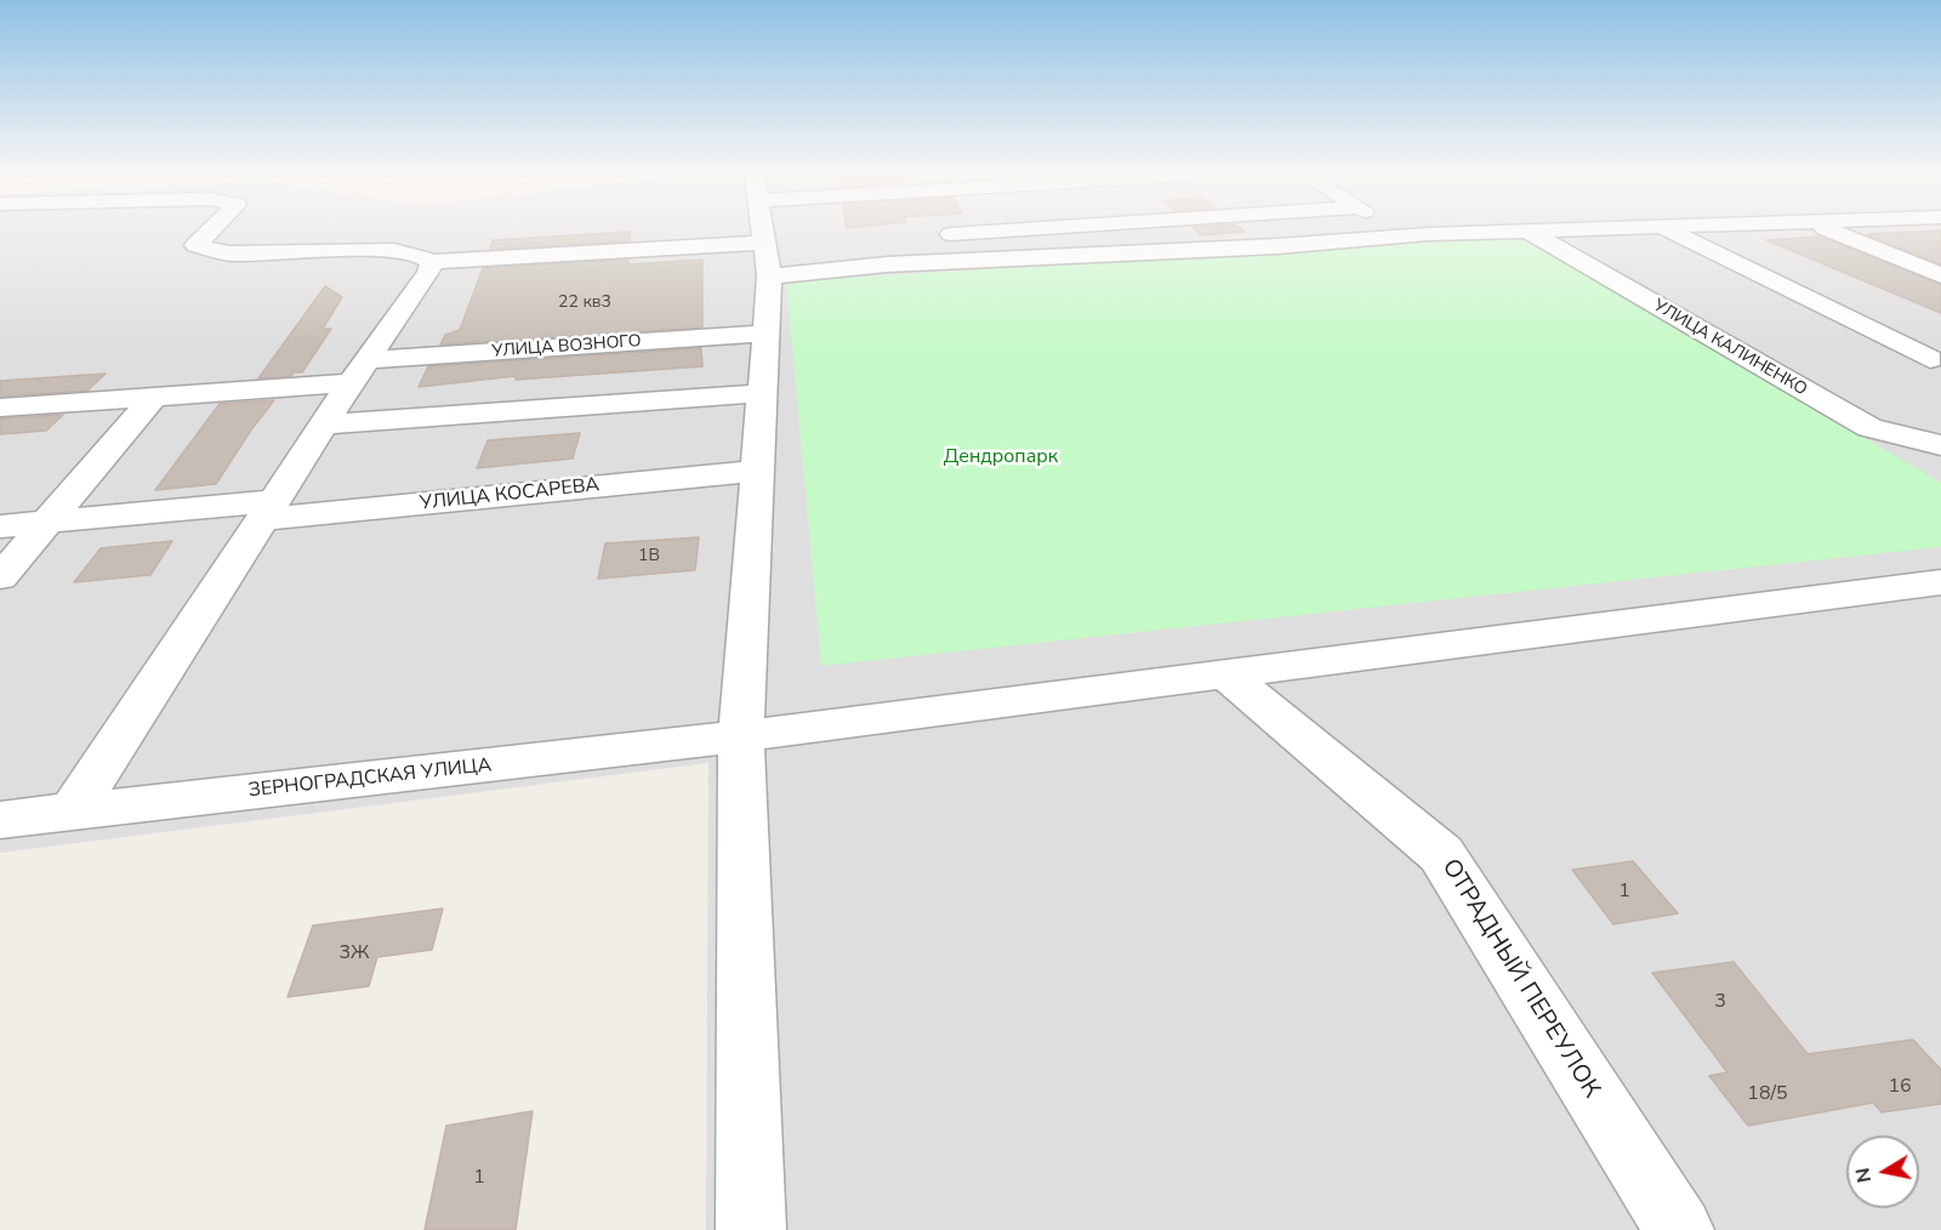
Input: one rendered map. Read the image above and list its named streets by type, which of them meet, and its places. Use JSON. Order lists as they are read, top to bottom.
{
  "streets": {
    "street": [
      "УЛИЦА ВОЗНОГО",
      "УЛИЦА КАЛИНЕНКО",
      "УЛИЦА КОСАРЕВА",
      "ЗЕРНОГРАДСКАЯ УЛИЦА",
      "ОТРАДНЫЙ ПЕРЕУЛОК"
    ]
  },
  "crossings": [
    ["ЗЕРНОГРАДСКАЯ УЛИЦА", "ОТРАДНЫЙ ПЕРЕУЛОК"]
  ],
  "parks": ["Дендропарк"],
  "house_numbers": [
    "22 кв3",
    "1В",
    "1",
    "3Ж",
    "3",
    "16",
    "18/5",
    "1"
  ],
  "north": "left"
}
